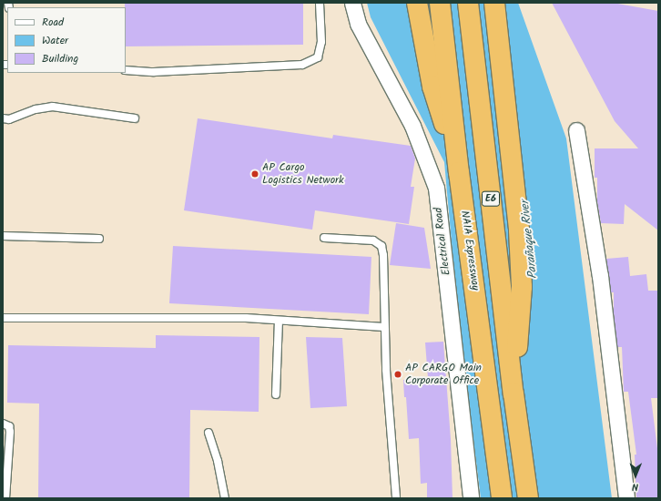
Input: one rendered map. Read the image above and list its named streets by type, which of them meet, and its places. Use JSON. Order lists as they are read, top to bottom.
{
  "streets": {
    "highway": ["E6", "NAIA Expressway"],
    "street": ["Electrical Road"]
  },
  "water": ["Parañaque River"],
  "places": ["AP Cargo Logistics Network", "AP CARGO Main Corporate Office"],
  "legend": ["Road", "Water", "Building"],
  "north": "bottom"
}
